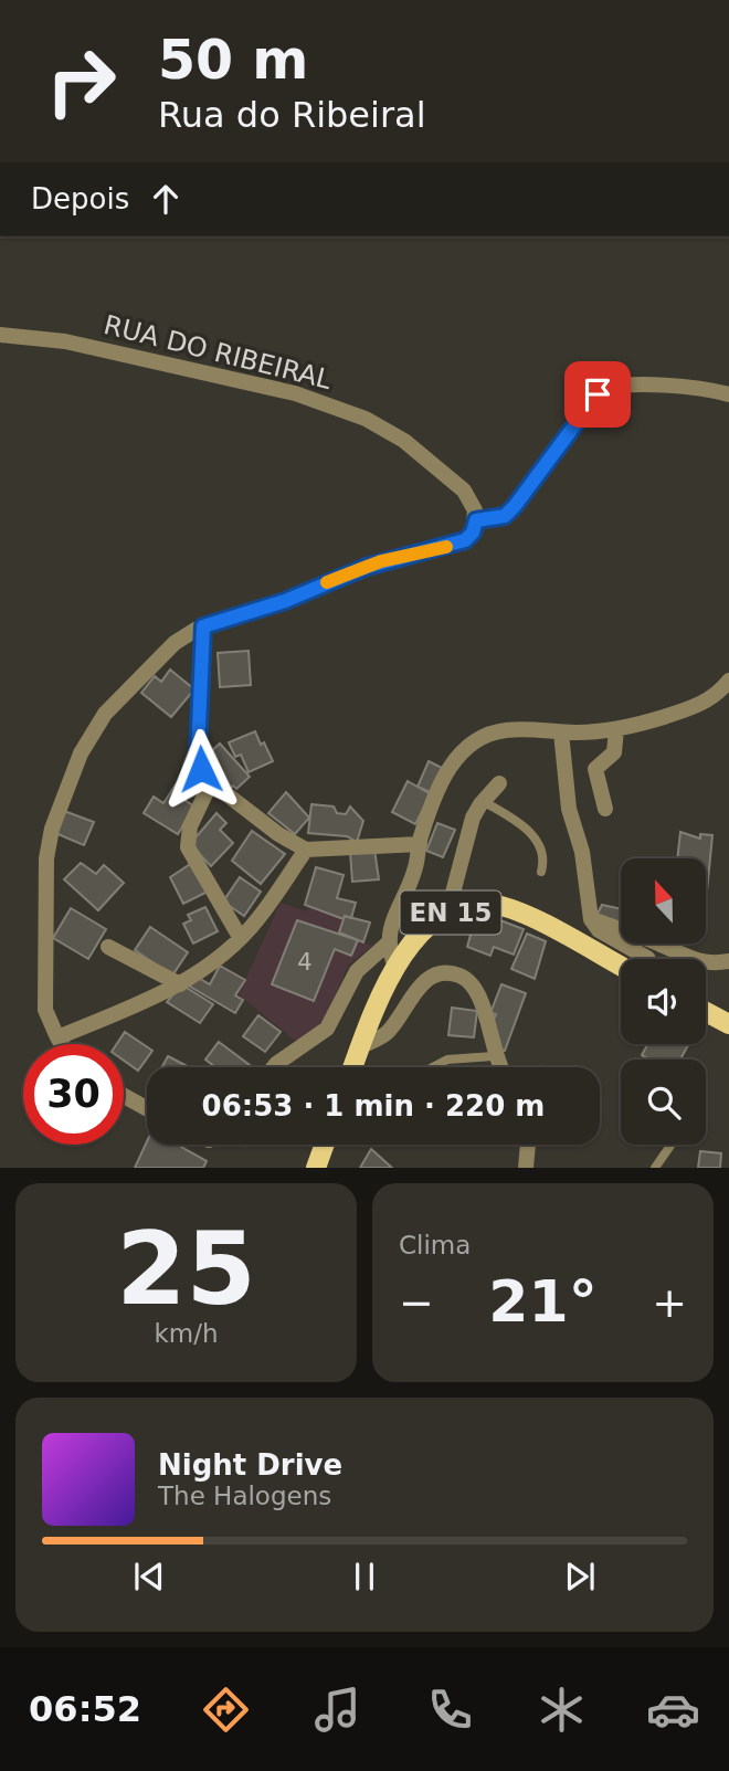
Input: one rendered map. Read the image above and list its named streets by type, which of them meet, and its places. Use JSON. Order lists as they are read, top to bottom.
{
  "streets": {
    "main road": ["EN 15"],
    "street": ["RUA DO RIBEIRAL"]
  },
  "house_numbers": ["4"],
  "north": "top",
  "page": {
    "turn": ["50 m", "Rua do Ribeiral"],
    "then": "Depois",
    "limit": "30",
    "trip": "06:53 · 1 min · 220 m",
    "tile": [
      ["25", "km/h"],
      "Clima"
    ],
    "heat": ["−", "21°", "+"],
    "song": ["Night Drive", "The Halogens"],
    "tabs": "06:52"
  }
}
